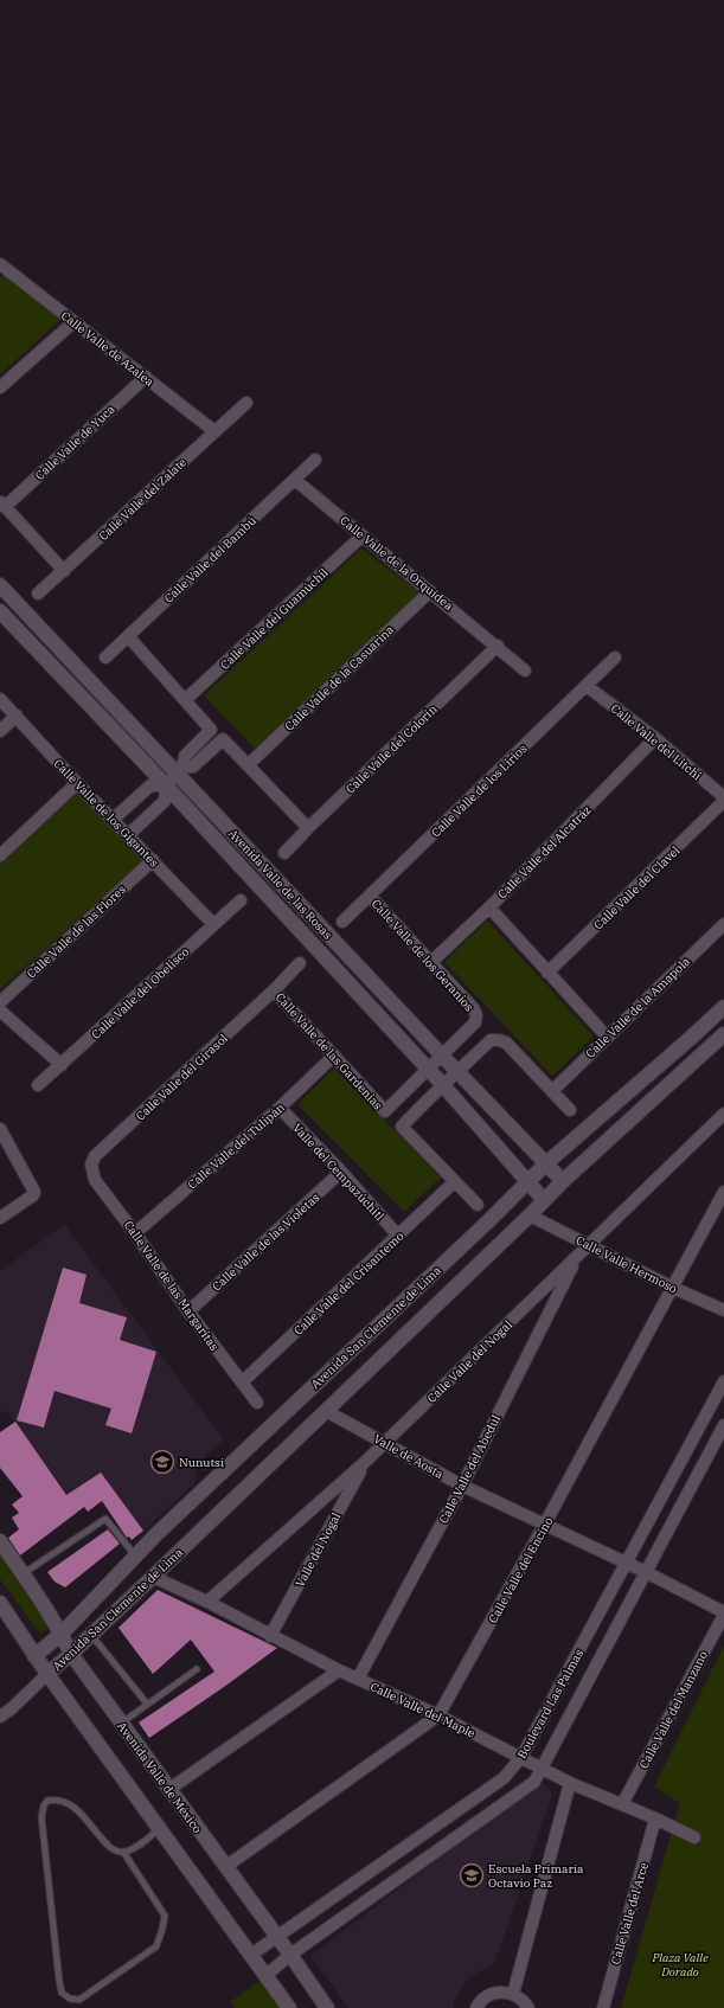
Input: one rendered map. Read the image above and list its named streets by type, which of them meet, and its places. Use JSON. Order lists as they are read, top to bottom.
{
  "streets": {
    "street": [
      "Calle Valle de Azalea",
      "Calle Valle de Yuca",
      "Calle Valle del Zalate",
      "Calle Valle del Bambú",
      "Calle Valle de la Orquídea",
      "Calle Valle del Guamúchil",
      "Calle Valle de la Casuarina",
      "Calle Valle del Litchi",
      "Calle Valle del Colorín",
      "Calle Valle de los Lirios",
      "Calle Valle de los Gigantes",
      "Calle Valle del Alcatráz",
      "Avenida Valle de las Rosas",
      "Calle Valle del Clavel",
      "Calle Valle de las Flores",
      "Calle Valle de los Geranios",
      "Calle Valle del Obelisco",
      "Calle Valle de la Amapola",
      "Calle Valle de las Gardenias",
      "Calle Valle del Girasol",
      "Calle Valle del Tulipán",
      "Valle del Cempazúchitl",
      "Calle Valle de las Violetas",
      "Calle Valle Hermoso",
      "Calle Valle del Crisantemo",
      "Calle Valle de las Margaritas",
      "Avenida San Clemente de Lima",
      "Calle Valle del Nogal",
      "Valle de Aosta",
      "Calle Valle del Abedul",
      "Valle del Nogal",
      "Calle Valle del Encino",
      "Boulevard Las Palmas",
      "Calle Valle del Maple",
      "Calle Valle del Manzano",
      "Avenida Valle de México",
      "Calle Valle del Arce"
    ]
  },
  "crossings": [
    ["Calle Valle de Azalea", "Calle Valle de Yuca"],
    ["Calle Valle de Azalea", "Calle Valle del Zalate"],
    ["Calle Valle del Bambú", "Calle Valle de la Orquídea"],
    ["Calle Valle de la Orquídea", "Calle Valle del Guamúchil"],
    ["Calle Valle de la Orquídea", "Calle Valle de la Casuarina"],
    ["Calle Valle de la Orquídea", "Calle Valle del Colorín"],
    ["Calle Valle del Litchi", "Calle Valle de los Lirios"],
    ["Calle Valle del Litchi", "Calle Valle del Alcatráz"],
    ["Calle Valle de los Lirios", "Calle Valle de los Geranios"],
    ["Calle Valle de los Gigantes", "Calle Valle de las Flores"],
    ["Calle Valle de los Gigantes", "Calle Valle del Obelisco"],
    ["Calle Valle del Alcatráz", "Calle Valle de los Geranios"],
    ["Avenida Valle de las Rosas", "Calle Valle de los Geranios"],
    ["Avenida Valle de las Rosas", "Calle Valle de las Gardenias"],
    ["Avenida Valle de las Rosas", "Avenida San Clemente de Lima"],
    ["Calle Valle de las Gardenias", "Calle Valle del Girasol"],
    ["Calle Valle de las Gardenias", "Calle Valle del Tulipán"],
    ["Calle Valle del Girasol", "Calle Valle de las Margaritas"],
    ["Calle Valle del Tulipán", "Valle del Cempazúchitl"],
    ["Calle Valle del Tulipán", "Calle Valle de las Margaritas"],
    ["Valle del Cempazúchitl", "Calle Valle de las Violetas"],
    ["Valle del Cempazúchitl", "Calle Valle del Crisantemo"],
    ["Calle Valle de las Violetas", "Calle Valle de las Margaritas"],
    ["Calle Valle Hermoso", "Avenida San Clemente de Lima"],
    ["Calle Valle Hermoso", "Calle Valle del Nogal"],
    ["Calle Valle Hermoso", "Calle Valle del Encino"],
    ["Calle Valle del Crisantemo", "Calle Valle de las Margaritas"],
    ["Avenida San Clemente de Lima", "Valle de Aosta"],
    ["Avenida San Clemente de Lima", "Calle Valle del Maple"],
    ["Avenida San Clemente de Lima", "Avenida Valle de México"],
    ["Calle Valle del Nogal", "Valle de Aosta"],
    ["Calle Valle del Nogal", "Calle Valle del Abedul"],
    ["Calle Valle del Nogal", "Valle del Nogal"],
    ["Calle Valle del Nogal", "Calle Valle del Maple"],
    ["Valle de Aosta", "Calle Valle del Abedul"],
    ["Valle de Aosta", "Calle Valle del Encino"],
    ["Valle de Aosta", "Boulevard Las Palmas"],
    ["Valle de Aosta", "Calle Valle del Manzano"],
    ["Calle Valle del Abedul", "Calle Valle del Maple"],
    ["Valle del Nogal", "Calle Valle del Maple"],
    ["Calle Valle del Encino", "Calle Valle del Maple"],
    ["Calle Valle del Encino", "Avenida Valle de México"],
    ["Boulevard Las Palmas", "Calle Valle del Maple"],
    ["Boulevard Las Palmas", "Avenida Valle de México"],
    ["Calle Valle del Maple", "Calle Valle del Manzano"],
    ["Calle Valle del Maple", "Calle Valle del Arce"]
  ],
  "parks": ["Plaza Valle Dorado"],
  "places": {
    "school or university": ["Nunutsi", "Escuela Primaria Octavio Paz"]
  }
}
